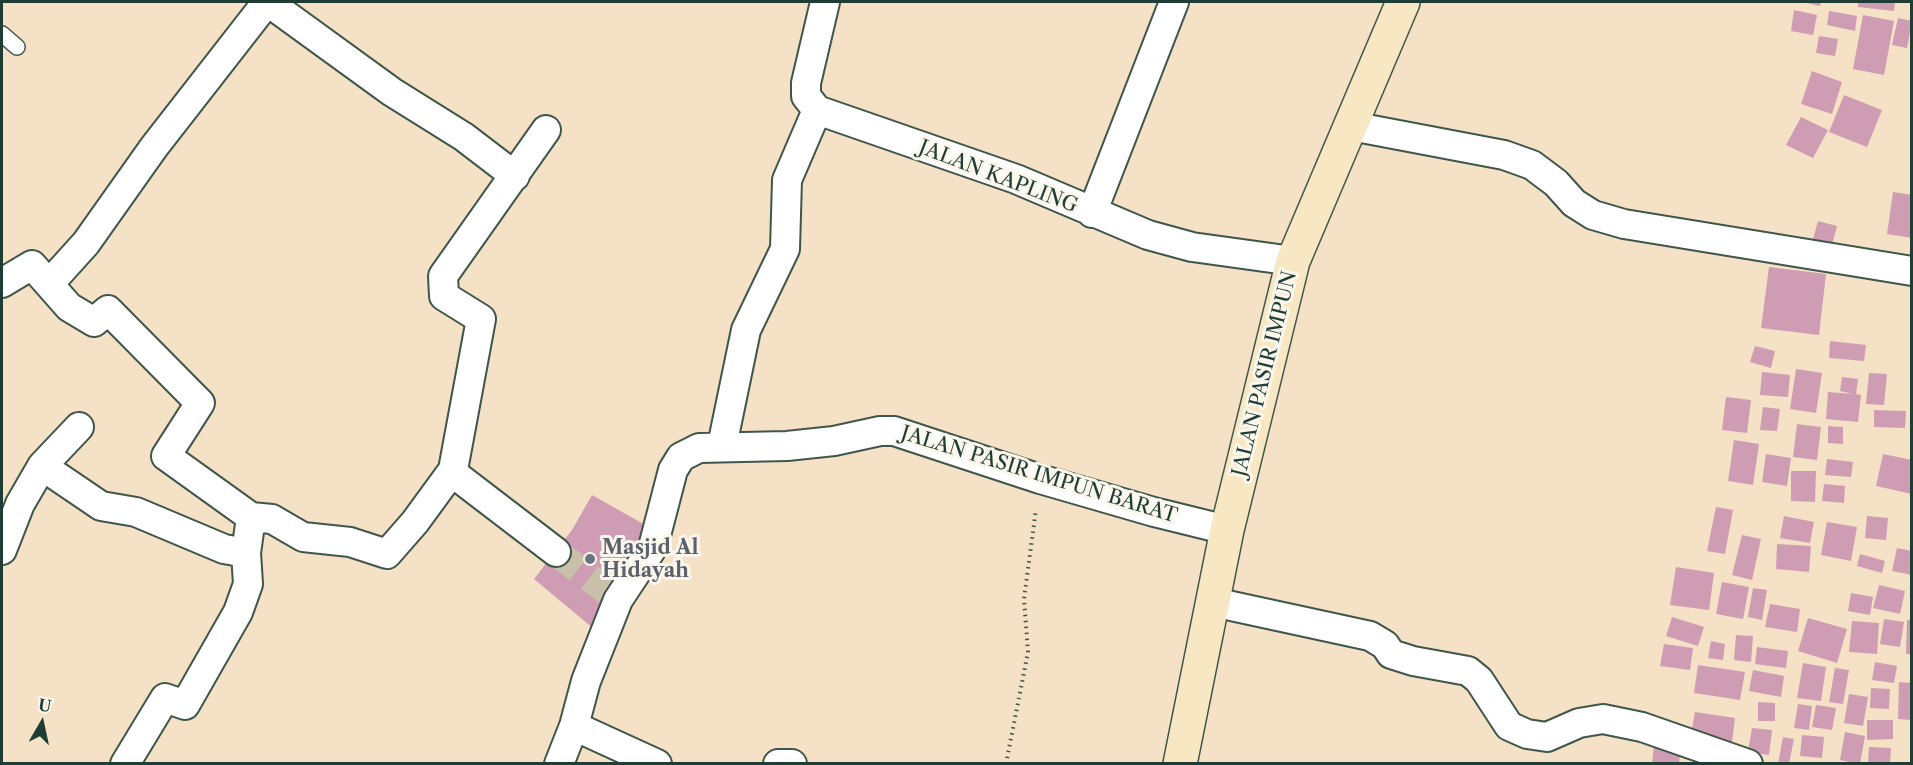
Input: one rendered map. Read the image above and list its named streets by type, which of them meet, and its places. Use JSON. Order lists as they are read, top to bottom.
{
  "streets": {
    "street": ["JALAN KAPLING", "JALAN PASIR IMPUN", "JALAN PASIR IMPUN BARAT"]
  },
  "crossings": [
    ["JALAN KAPLING", "JALAN PASIR IMPUN"],
    ["JALAN PASIR IMPUN", "JALAN PASIR IMPUN BARAT"]
  ],
  "places": ["Masjid Al Hidayah"],
  "north": "top"
}
